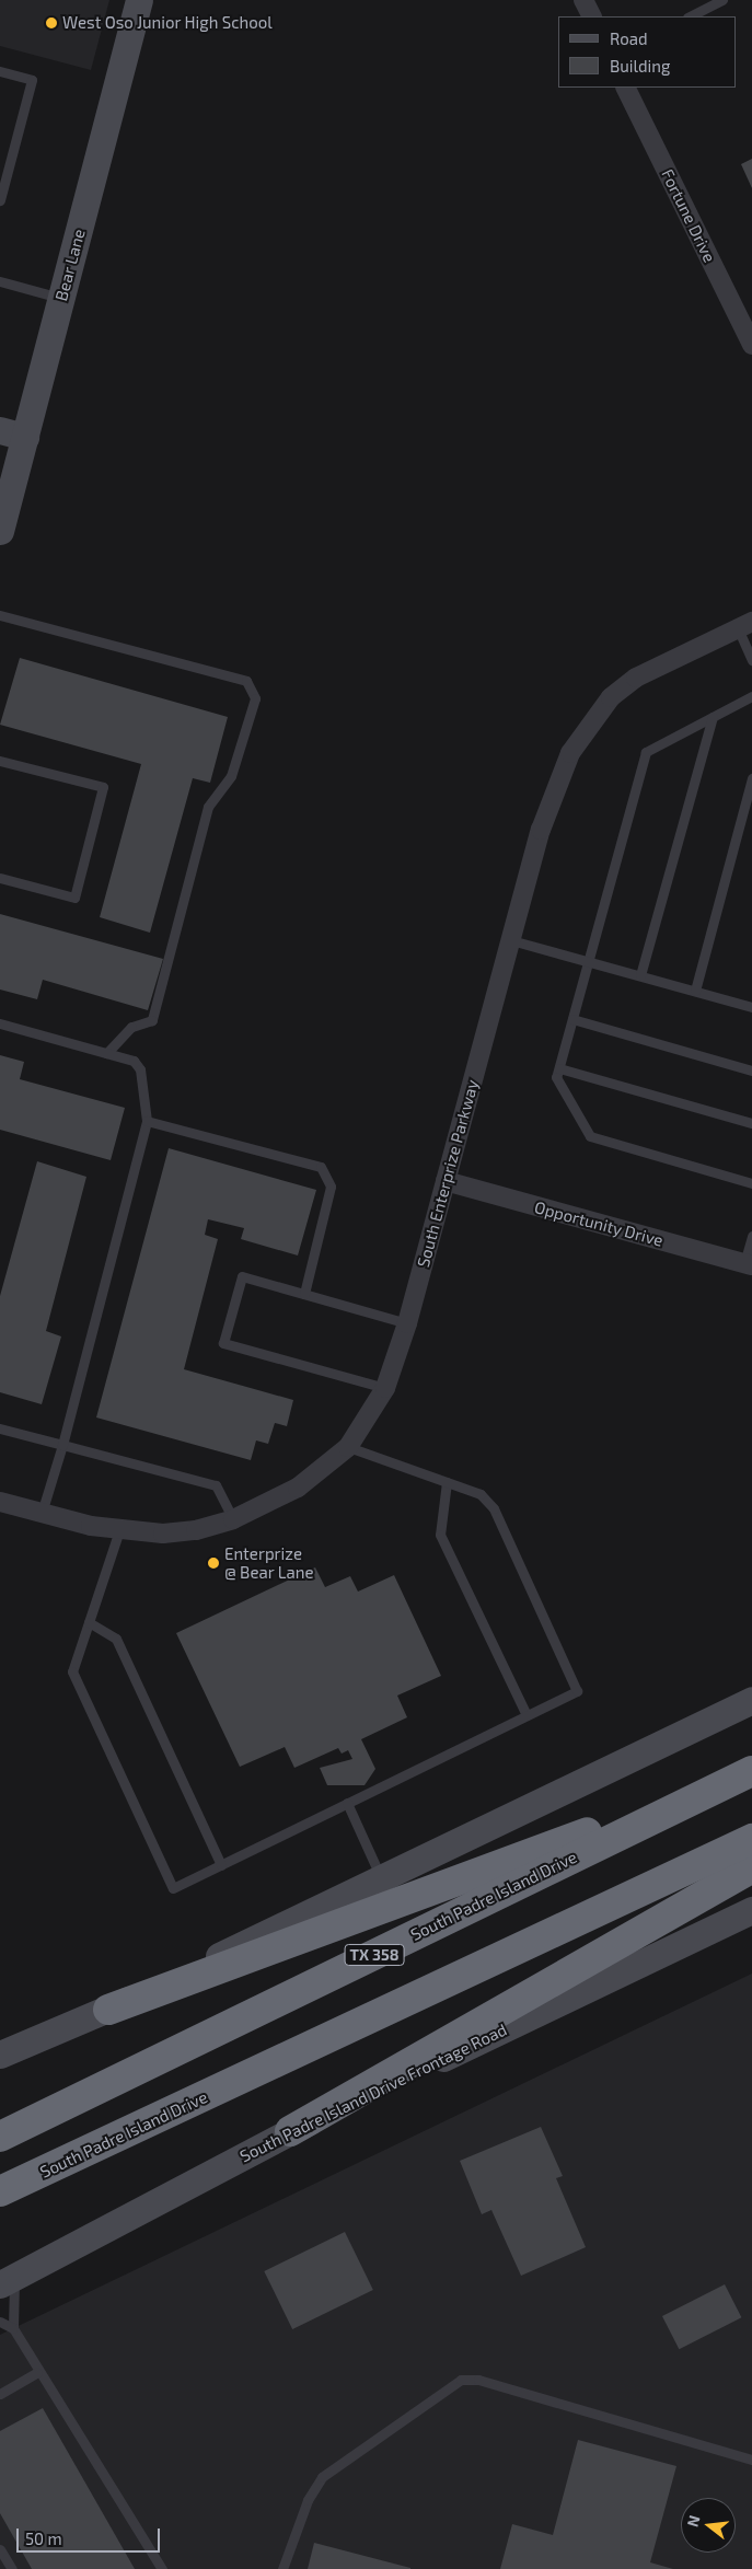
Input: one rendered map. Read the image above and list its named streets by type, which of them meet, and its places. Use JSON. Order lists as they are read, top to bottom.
{
  "streets": {
    "highway": ["South Padre Island Drive", "TX 358"],
    "main road": ["Bear Lane", "South Padre Island Drive Frontage Road"],
    "street": ["Fortune Drive", "South Enterprize Parkway", "Opportunity Drive"]
  },
  "crossings": [
    ["South Enterprize Parkway", "Opportunity Drive"]
  ],
  "places": ["West Oso Junior High School", "Enterprize @ Bear Lane"],
  "legend": ["Road", "Building"],
  "scale_bar": "50 m",
  "north": "left"
}
